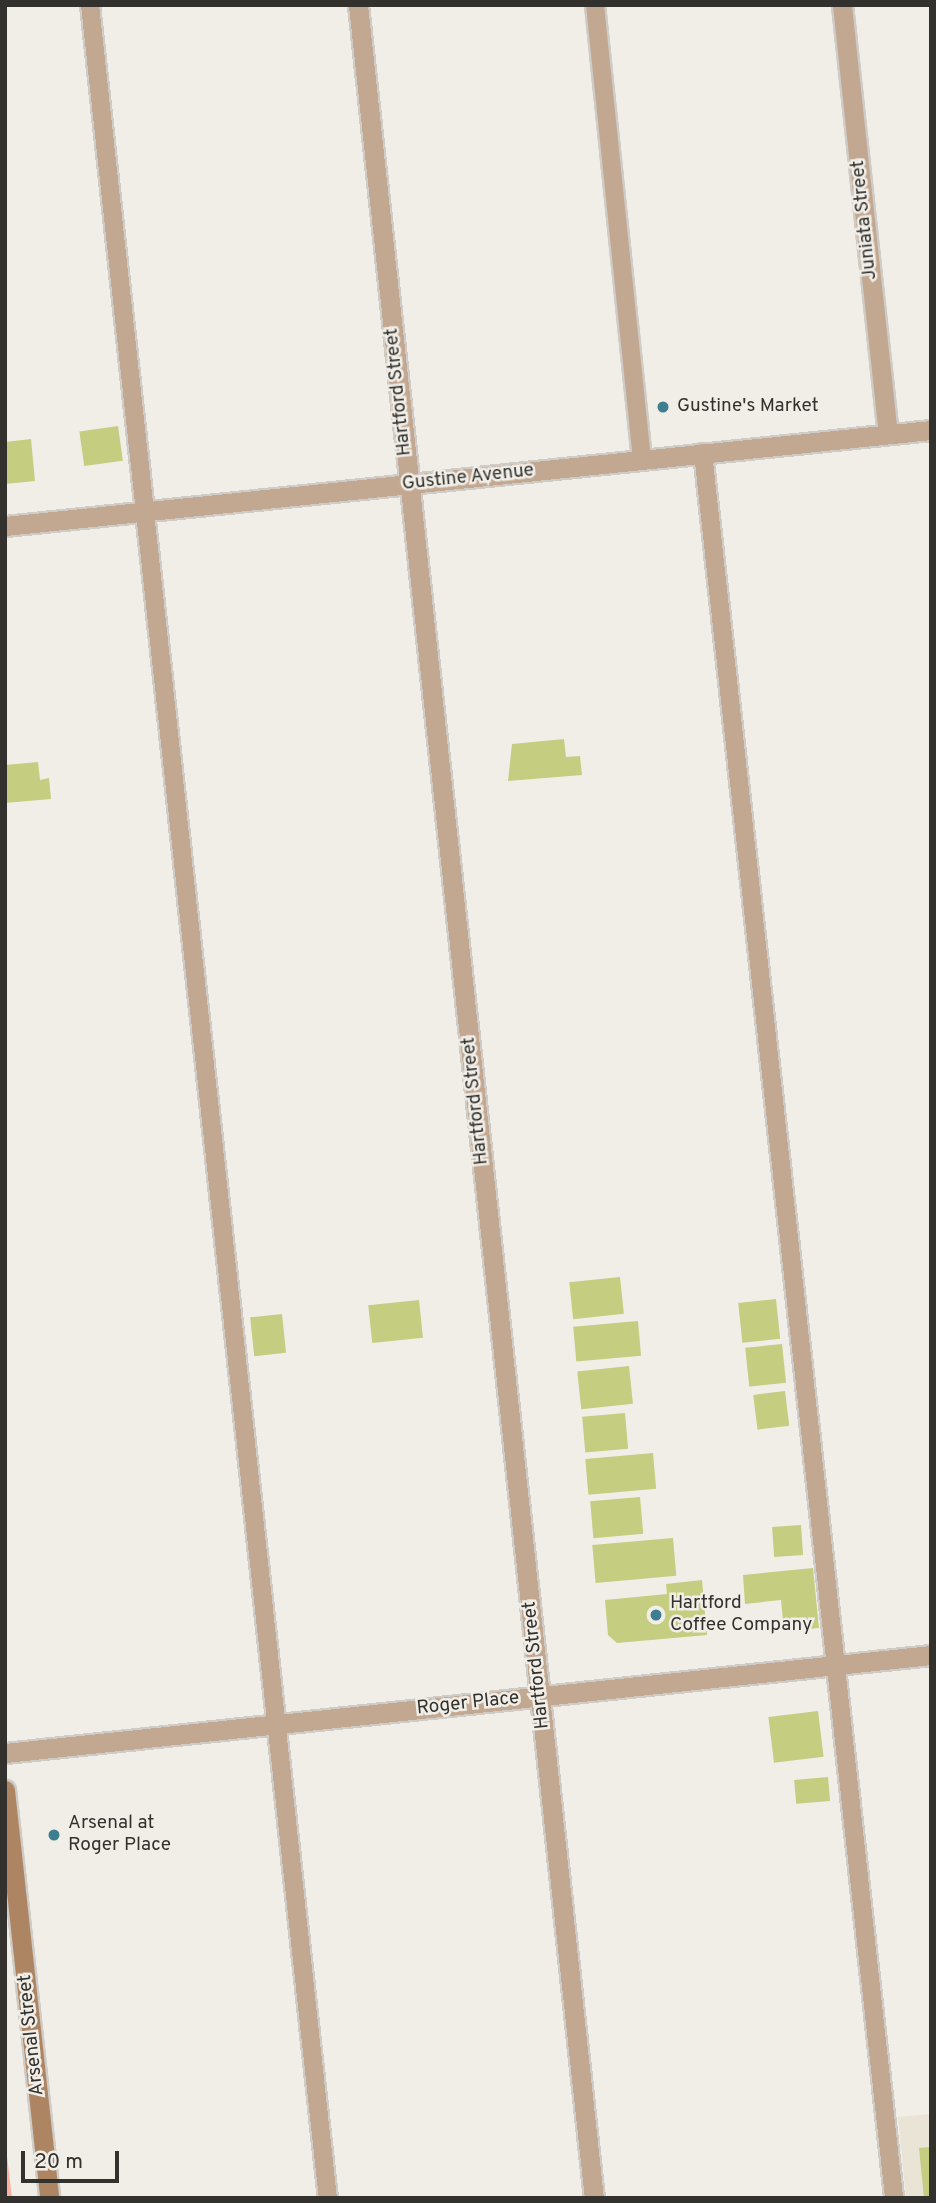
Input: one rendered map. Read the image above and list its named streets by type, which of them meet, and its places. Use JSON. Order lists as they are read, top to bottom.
{
  "streets": {
    "main road": ["Arsenal Street"],
    "street": [
      "Juniata Street",
      "Hartford Street",
      "Gustine Avenue",
      "Roger Place"
    ]
  },
  "crossings": [
    ["Juniata Street", "Gustine Avenue"],
    ["Hartford Street", "Gustine Avenue"],
    ["Hartford Street", "Roger Place"]
  ],
  "places": ["Gustine's Market", "Hartford Coffee Company", "Arsenal at Roger Place"],
  "scale_bar": "20 m"
}
